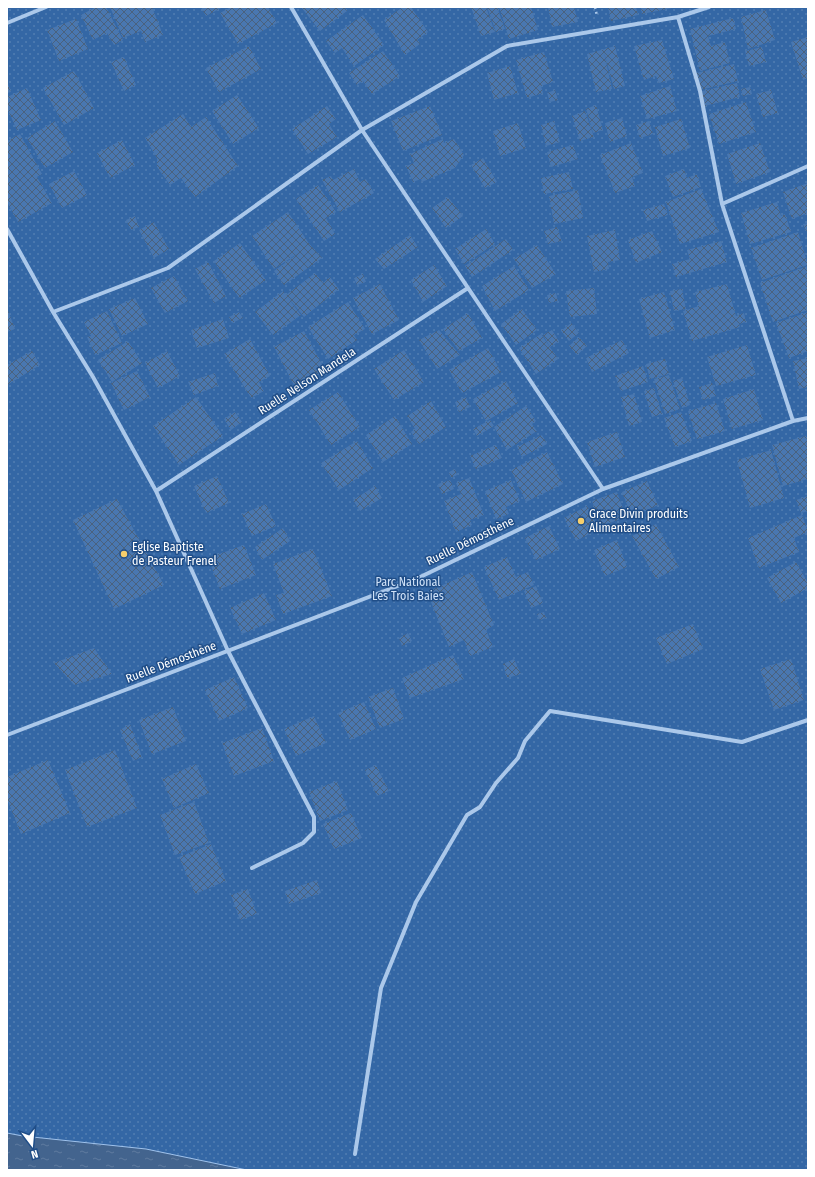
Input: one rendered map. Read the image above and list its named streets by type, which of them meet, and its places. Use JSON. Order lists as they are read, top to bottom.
{
  "streets": {
    "street": ["Ruelle Nelson Mandela", "Ruelle Démosthène"]
  },
  "parks": ["Parc National Les Trois Baies"],
  "places": ["Grace Divin produits Alimentaires", "Eglise Baptiste de Pasteur Frenel"],
  "north": "bottom"
}
